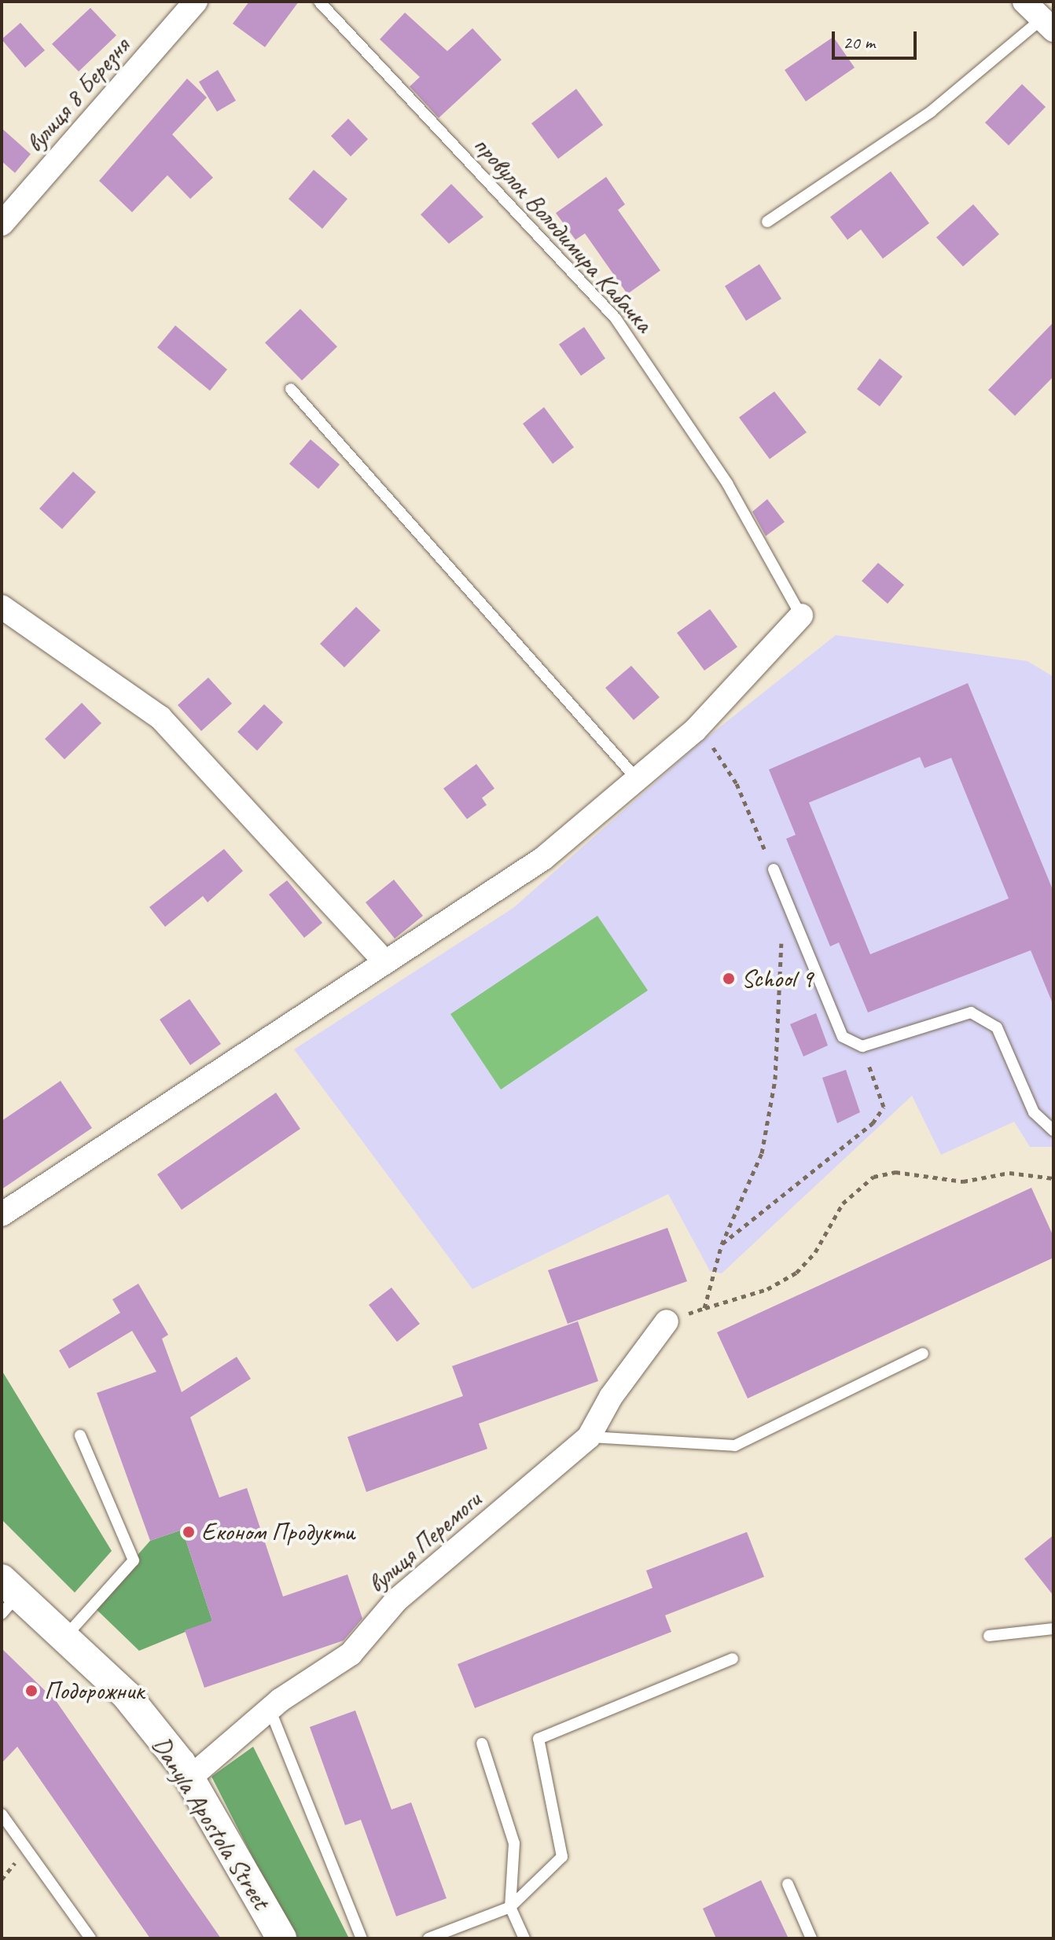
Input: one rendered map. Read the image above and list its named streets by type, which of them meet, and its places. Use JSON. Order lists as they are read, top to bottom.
{
  "streets": {
    "street": ["вулиця 8 Березня", "вулиця Перемоги", "Danyla Apostola Street"],
    "lane": ["провулок Володимира Кабачка"]
  },
  "crossings": [
    ["вулиця Перемоги", "Danyla Apostola Street"]
  ],
  "places": ["School 9", "Економ Продукти", "Подорожник"],
  "scale_bar": "20 m"
}
